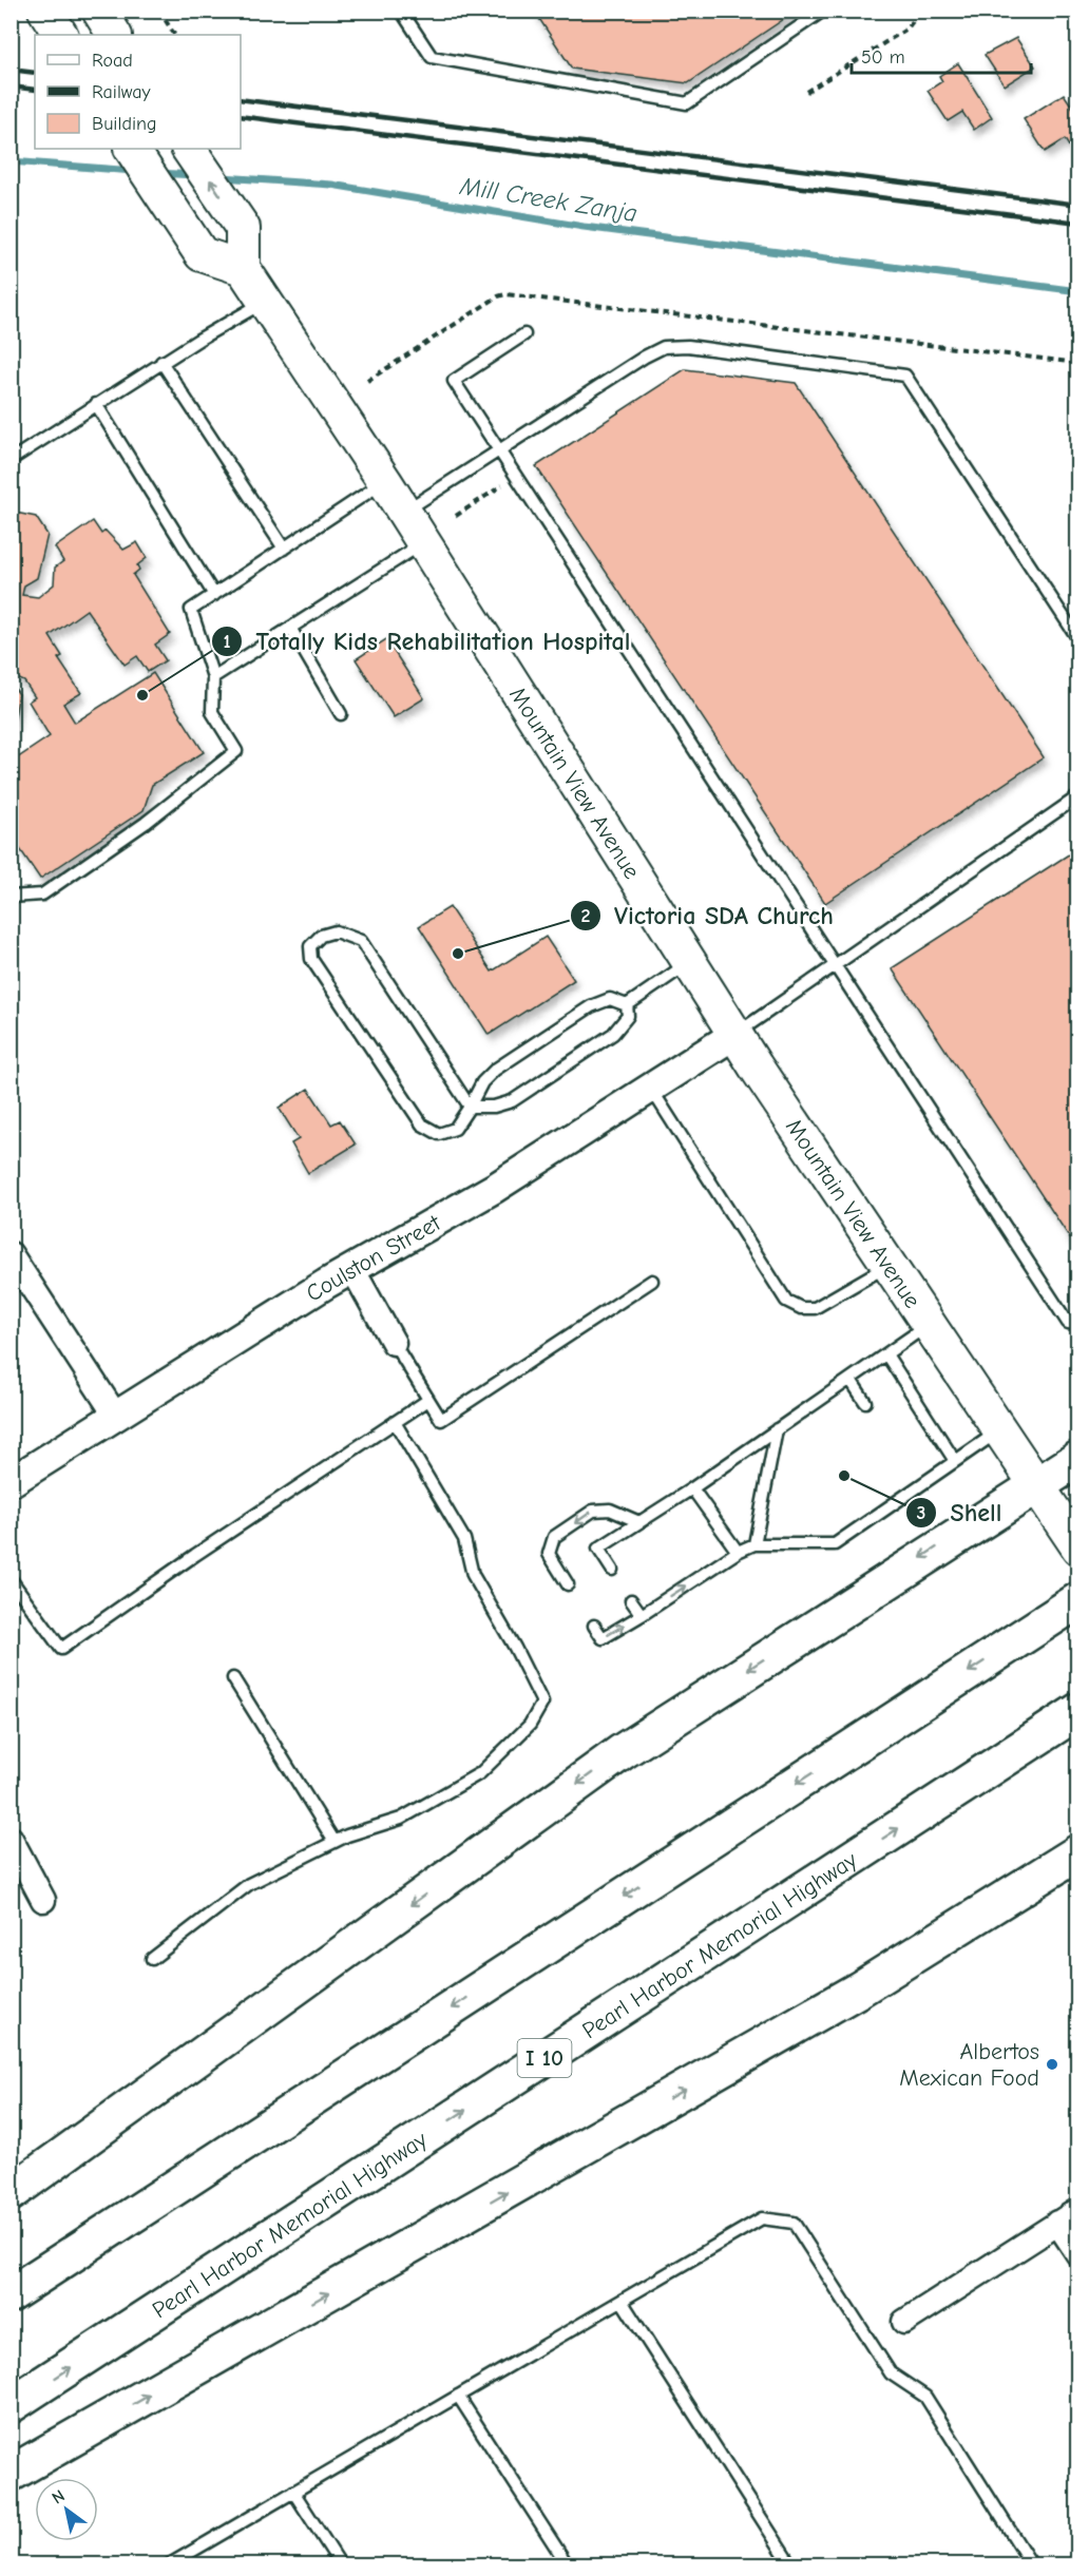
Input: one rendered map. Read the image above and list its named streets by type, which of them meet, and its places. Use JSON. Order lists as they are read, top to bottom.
{
  "streets": {
    "highway": ["Pearl Harbor Memorial Highway", "I 10"],
    "main road": ["Mountain View Avenue"],
    "street": ["Coulston Street"]
  },
  "crossings": [
    ["Mountain View Avenue", "Coulston Street"]
  ],
  "water": ["Mill Creek Zanja"],
  "places": [
    "Totally Kids Rehabilitation Hospital",
    "Victoria SDA Church",
    "Shell",
    "Albertos Mexican Food"
  ],
  "legend": ["Road", "Railway", "Building"],
  "scale_bar": "50 m",
  "north": "top left"
}
